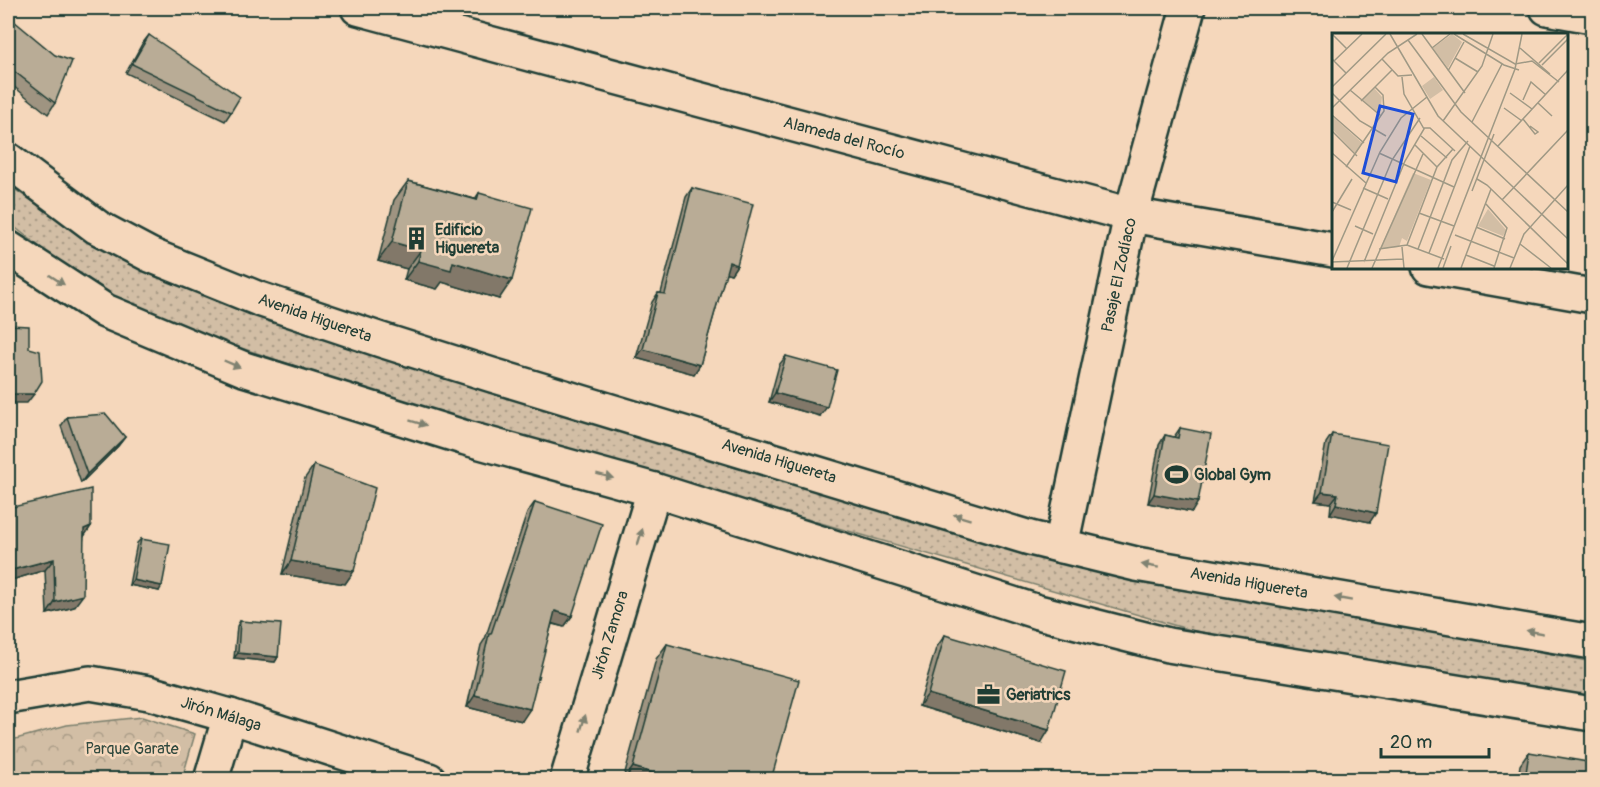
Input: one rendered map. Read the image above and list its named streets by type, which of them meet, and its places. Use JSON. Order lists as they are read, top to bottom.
{
  "streets": {
    "main road": [
      "Alameda del Rocío",
      "Pasaje El Zodíaco",
      "Avenida Higuereta",
      "Jirón Zamora",
      "Jirón Málaga"
    ]
  },
  "crossings": [
    ["Alameda del Rocío", "Pasaje El Zodíaco"],
    ["Pasaje El Zodíaco", "Avenida Higuereta"]
  ],
  "one_way": ["Jirón Zamora"],
  "parks": ["Parque Garate"],
  "places": {
    "building": ["Edificio Higuereta"],
    "sports": ["Global Gym"],
    "office": ["Geriatrics"]
  },
  "scale_bar": "20 m"
}
